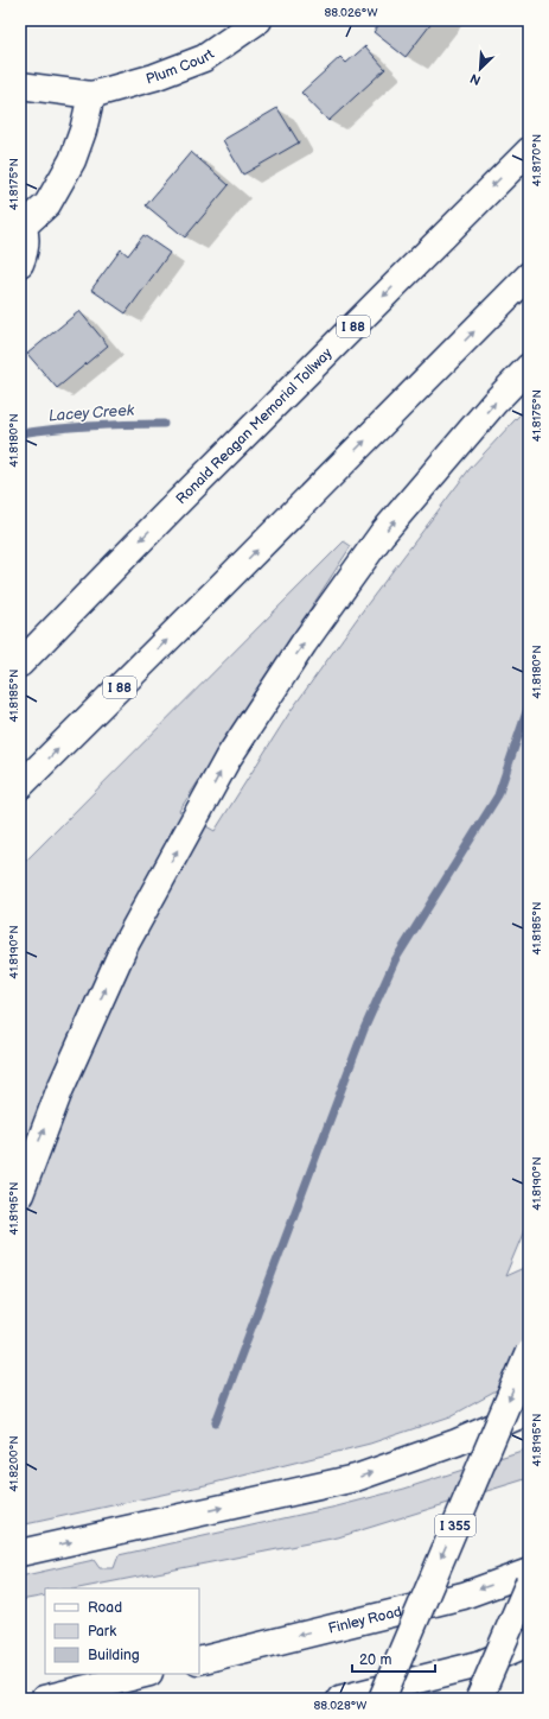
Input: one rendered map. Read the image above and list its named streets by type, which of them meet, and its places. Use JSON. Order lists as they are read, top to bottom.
{
  "streets": {
    "main road": [
      "Plum Court",
      "I 88",
      "Ronald Reagan Memorial Tollway",
      "I 355",
      "Finley Road"
    ]
  },
  "water": ["Lacey Creek"],
  "legend": ["Road", "Park", "Building"],
  "scale_bar": "20 m",
  "north": "bottom left",
  "coordinates": [
    "88.026°W",
    "41.8170°N",
    "41.8175°N",
    "41.8180°N",
    "41.8185°N",
    "41.8190°N",
    "41.8195°N",
    "41.8200°N",
    "88.028°W"
  ]
}
